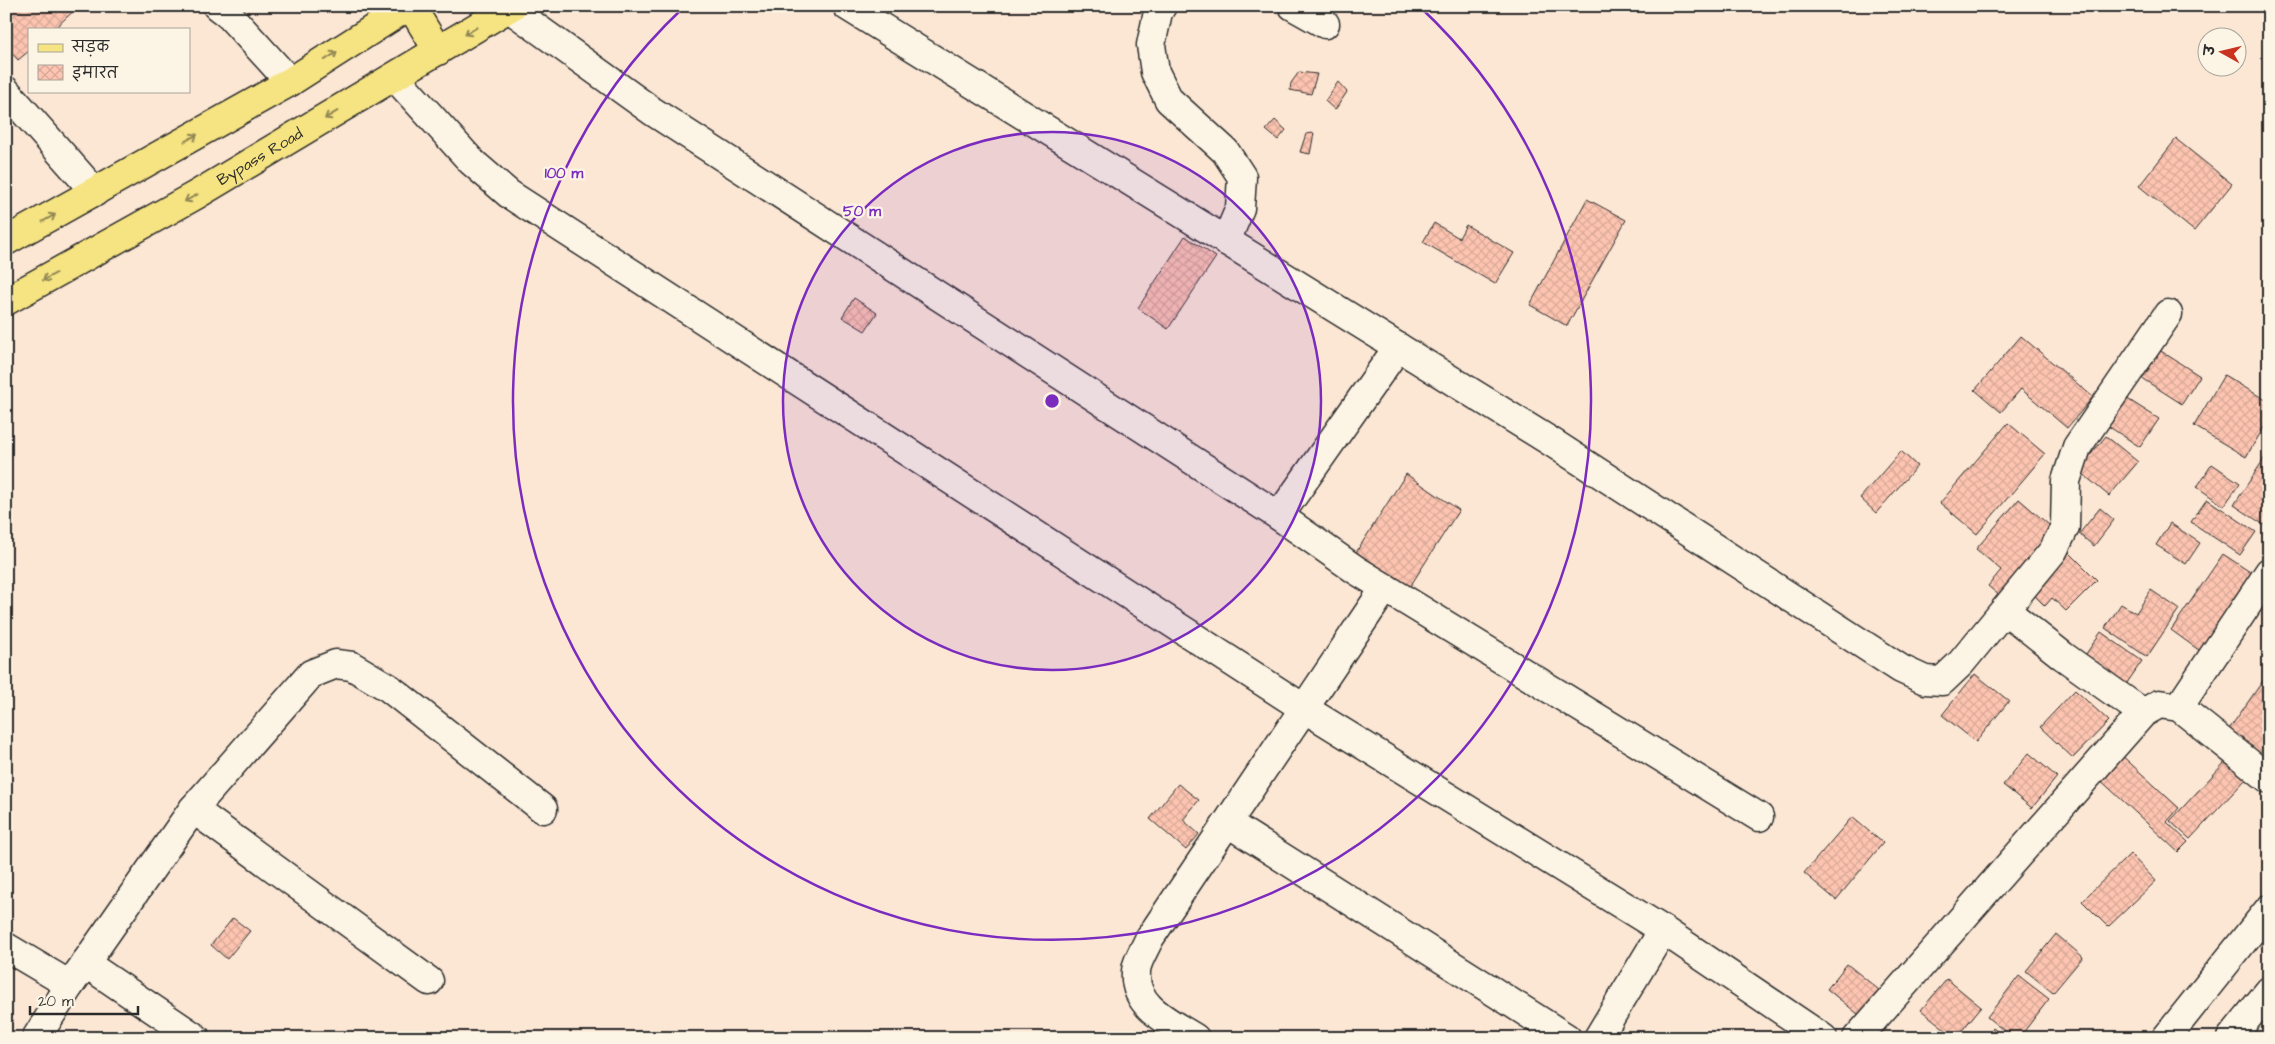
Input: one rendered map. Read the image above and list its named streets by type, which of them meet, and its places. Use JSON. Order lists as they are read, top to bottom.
{
  "streets": {
    "main road": ["Bypass Road"]
  },
  "legend": ["सड़क", "इमारत"],
  "scale_bar": "20 m",
  "north": "left",
  "rings": ["100 m", "50 m"]
}
